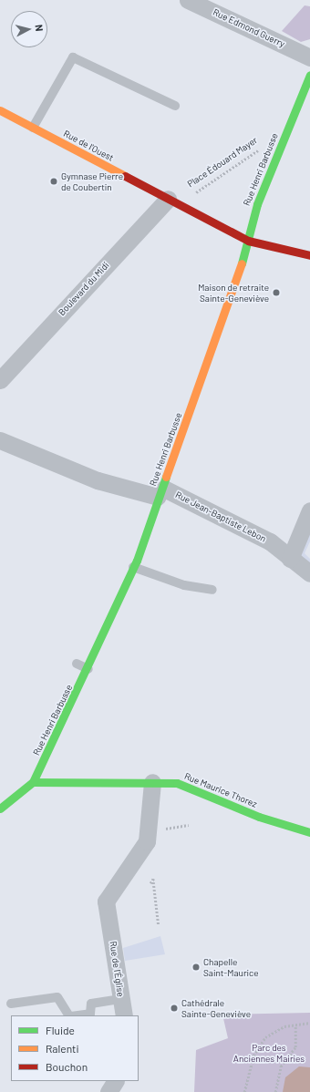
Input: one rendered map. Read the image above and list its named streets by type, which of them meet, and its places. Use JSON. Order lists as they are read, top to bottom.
{
  "streets": {
    "street": [
      "Rue Edmond Guerry",
      "Rue de l'Ouest",
      "Rue Henri Barbusse",
      "Boulevard du Midi",
      "Rue Jean-Baptiste Lebon",
      "Rue Maurice Thorez",
      "Rue de l'Église"
    ],
    "path": ["Place Édouard Mayer"]
  },
  "crossings": [
    ["Rue de l'Ouest", "Boulevard du Midi"],
    ["Rue Henri Barbusse", "Rue Jean-Baptiste Lebon"],
    ["Rue Henri Barbusse", "Rue Maurice Thorez"],
    ["Rue Maurice Thorez", "Rue de l'Église"]
  ],
  "parks": ["Parc des Anciennes Mairies"],
  "places": [
    "Gymnase Pierre de Coubertin",
    "Maison de retraite Sainte-Geneviève",
    "Chapelle Saint-Maurice",
    "Cathédrale Sainte-Geneviève"
  ],
  "legend": ["Fluide", "Ralenti", "Bouchon"],
  "north": "right"
}
